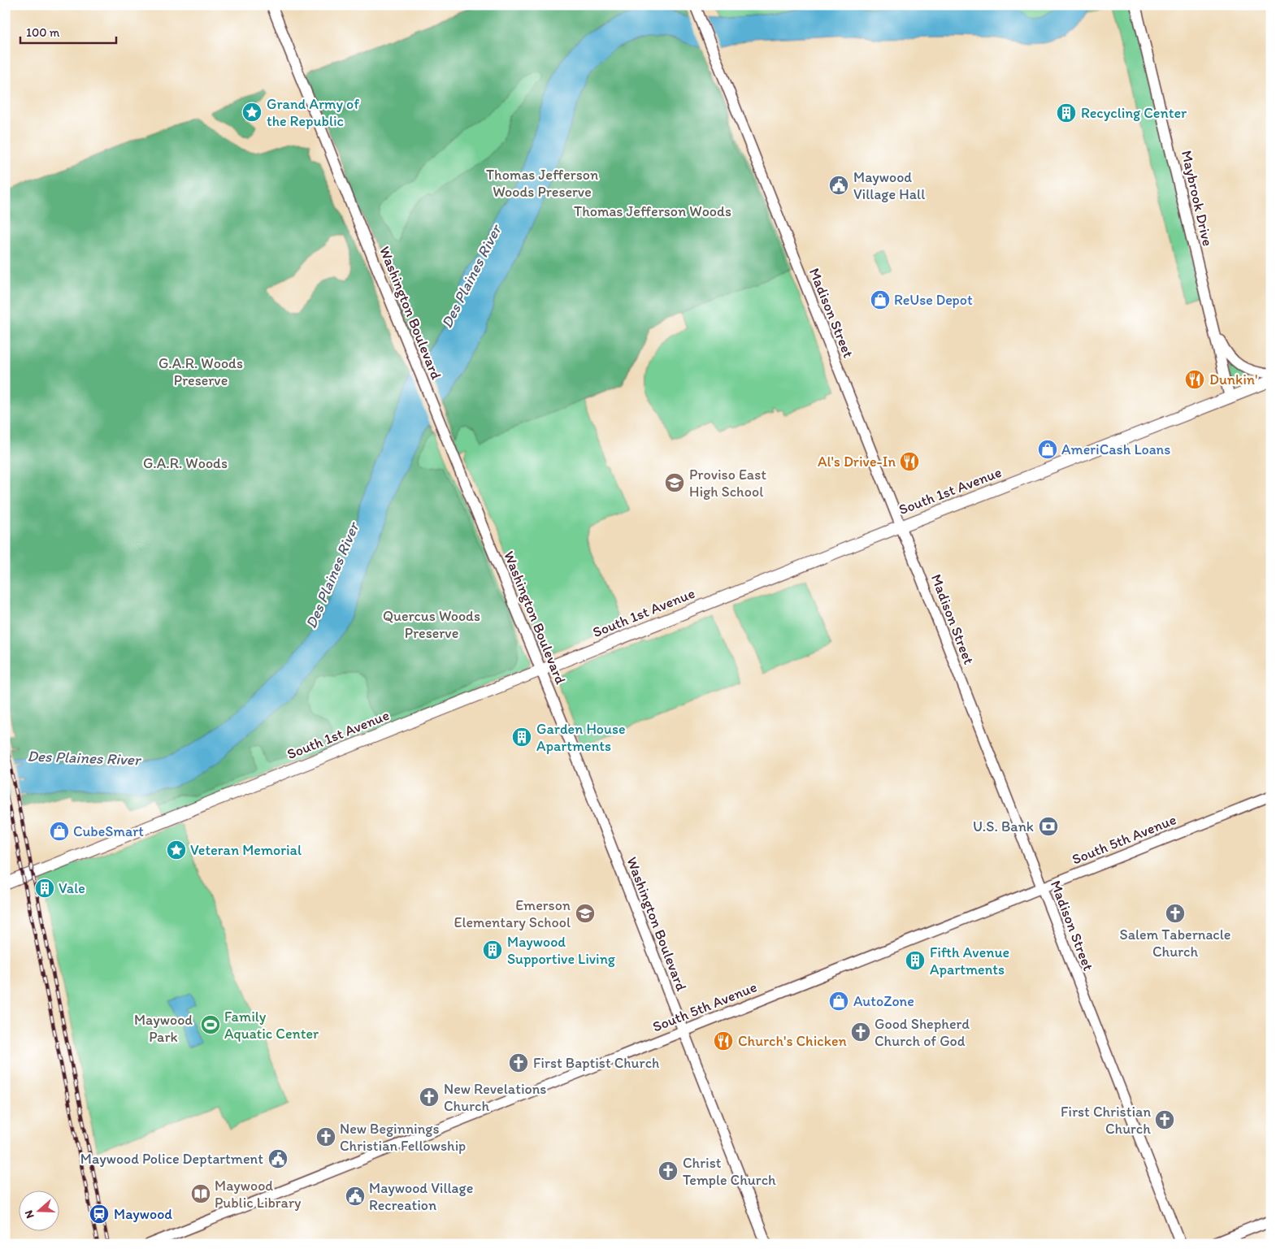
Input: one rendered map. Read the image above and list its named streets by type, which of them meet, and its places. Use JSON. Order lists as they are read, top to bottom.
{
  "streets": {
    "main road": ["South 1st Avenue"],
    "street": [
      "Maybrook Drive",
      "Washington Boulevard",
      "Madison Street",
      "South 5th Avenue"
    ]
  },
  "crossings": [
    ["Maybrook Drive", "South 1st Avenue"],
    ["Washington Boulevard", "South 1st Avenue"],
    ["Washington Boulevard", "South 5th Avenue"],
    ["Madison Street", "South 1st Avenue"],
    ["Madison Street", "South 5th Avenue"]
  ],
  "water": ["Des Plaines River"],
  "parks": [
    "Thomas Jefferson Woods Preserve",
    "Thomas Jefferson Woods",
    "G.A.R. Woods Preserve",
    "G.A.R. Woods",
    "Quercus Woods Preserve",
    "Maywood Park"
  ],
  "places": {
    "place": ["Grand Army of the Republic", "Veteran Memorial"],
    "building": [
      "Recycling Center",
      "Garden House Apartments",
      "Vale",
      "Maywood Supportive Living",
      "Fifth Avenue Apartments"
    ],
    "public building": ["Maywood Village Hall", "Maywood Police Deptartment", "Maywood Village Recreation"],
    "shop": [
      "ReUse Depot",
      "AmeriCash Loans",
      "CubeSmart",
      "AutoZone"
    ],
    "restaurant": ["Dunkin'", "Al's Drive-In", "Church's Chicken"],
    "school or university": ["Proviso East High School", "Emerson Elementary School"],
    "bank": ["U.S. Bank"],
    "church": [
      "Salem Tabernacle Church",
      "Good Shepherd Church of God",
      "First Baptist Church",
      "New Revelations Church",
      "First Christian Church",
      "New Beginnings Christian Fellowship",
      "Christ Temple Church"
    ],
    "sports": ["Family Aquatic Center"],
    "library": ["Maywood Public Library"],
    "station": ["Maywood"]
  },
  "scale_bar": "100 m",
  "north": "left"
}
